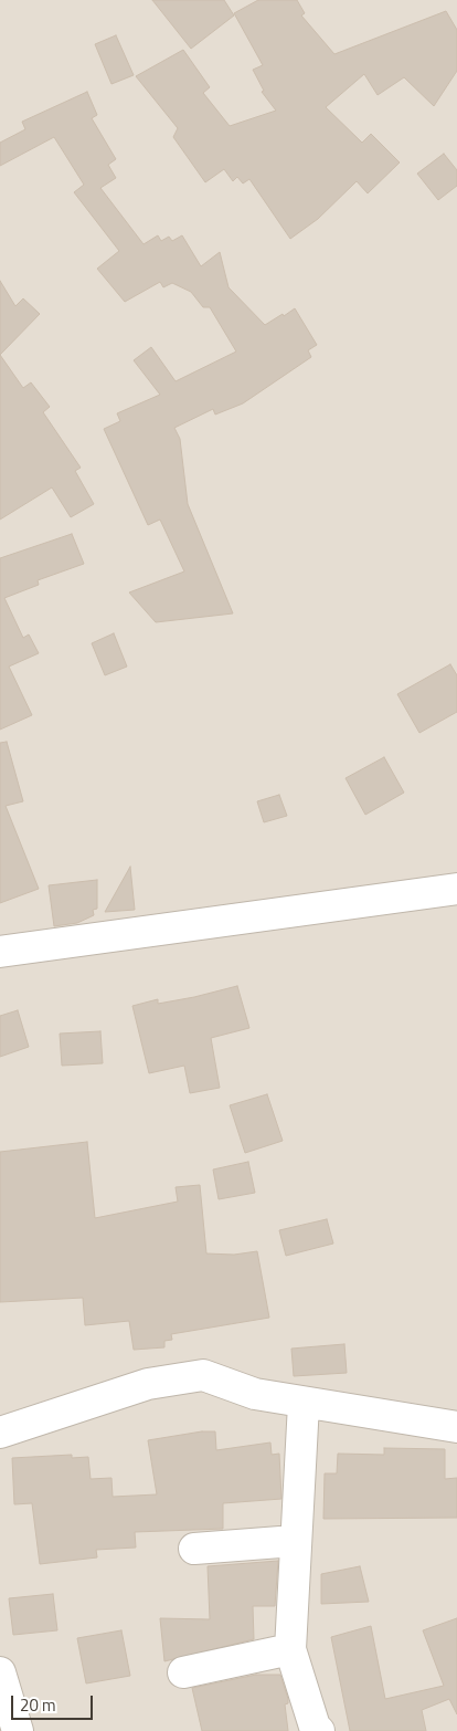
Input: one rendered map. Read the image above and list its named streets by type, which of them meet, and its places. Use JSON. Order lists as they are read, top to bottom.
{
  "scale_bar": "20 m"
}
